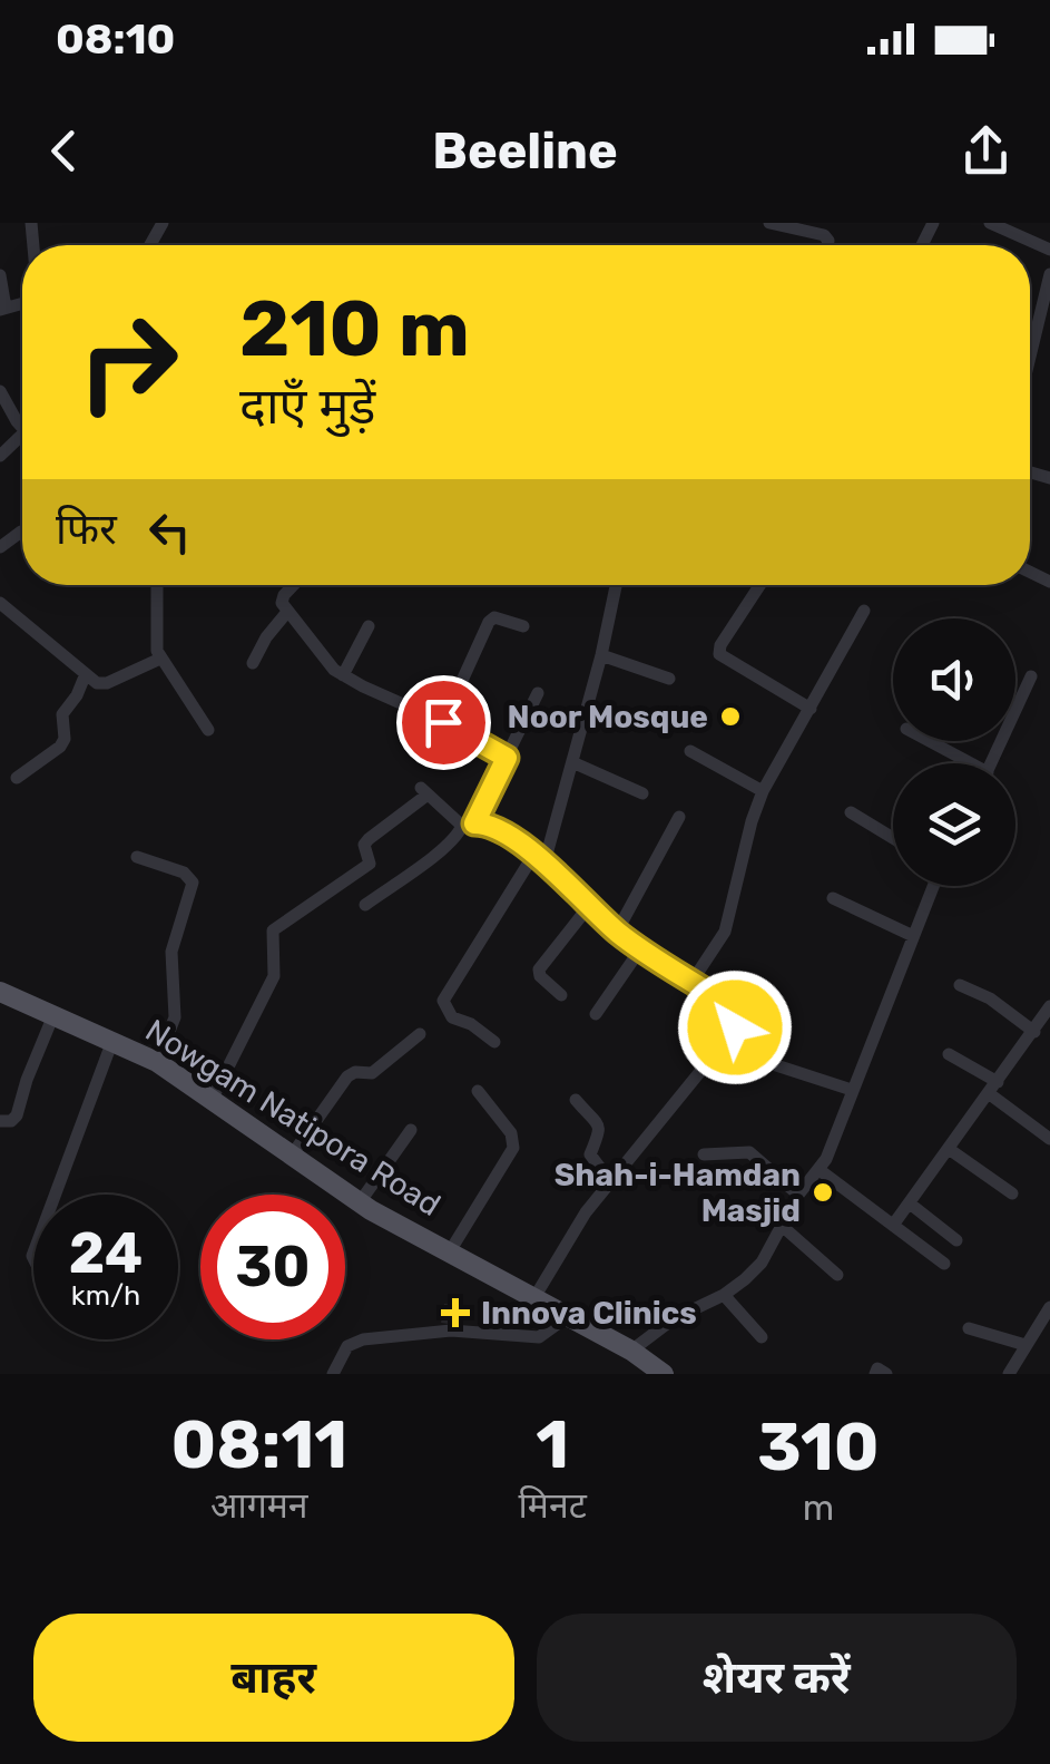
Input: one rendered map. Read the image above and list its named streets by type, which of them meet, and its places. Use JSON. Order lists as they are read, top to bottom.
{
  "streets": {
    "main road": ["Nowgam Natipora Road"]
  },
  "places": {
    "other": ["Noor Mosque", "Shah-i-Hamdan Masjid"],
    "health": ["Innova Clinics"]
  },
  "page": {
    "status": "08:10",
    "header": "Beeline",
    "turn": ["210 m", "दाएँ मुड़ें"],
    "then": "फिर",
    "speed": "24 km/h",
    "limit": "30",
    "eta": [
      "08:11",
      "आगमन",
      "1",
      "मिनट",
      "310",
      "m"
    ],
    "buttons": ["बाहर", "शेयर करें"]
  }
}
